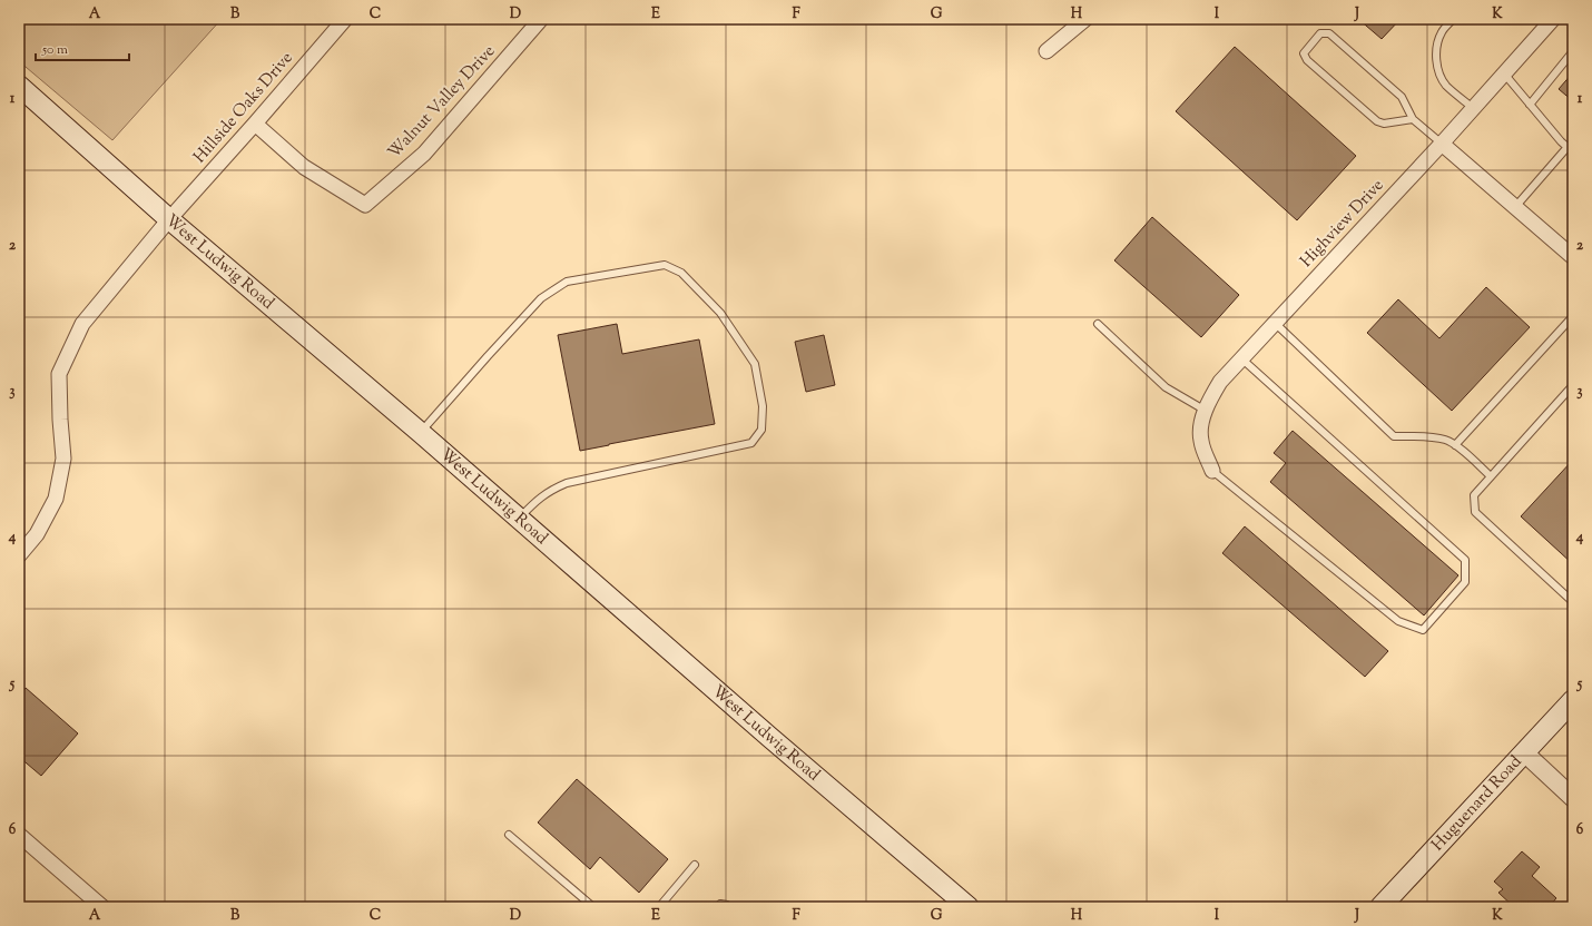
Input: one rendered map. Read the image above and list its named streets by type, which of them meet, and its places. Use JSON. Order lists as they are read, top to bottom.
{
  "streets": {
    "main road": ["West Ludwig Road", "Huguenard Road"],
    "street": ["Walnut Valley Drive", "Hillside Oaks Drive", "Highview Drive"]
  },
  "crossings": [
    ["Walnut Valley Drive", "Hillside Oaks Drive"],
    ["Hillside Oaks Drive", "West Ludwig Road"]
  ],
  "scale_bar": "50 m",
  "grid": {
    "columns": [
      "A",
      "B",
      "C",
      "D",
      "E",
      "F",
      "G",
      "H",
      "I",
      "J",
      "K"
    ],
    "rows": [
      "1",
      "2",
      "3",
      "4",
      "5",
      "6"
    ]
  }
}
